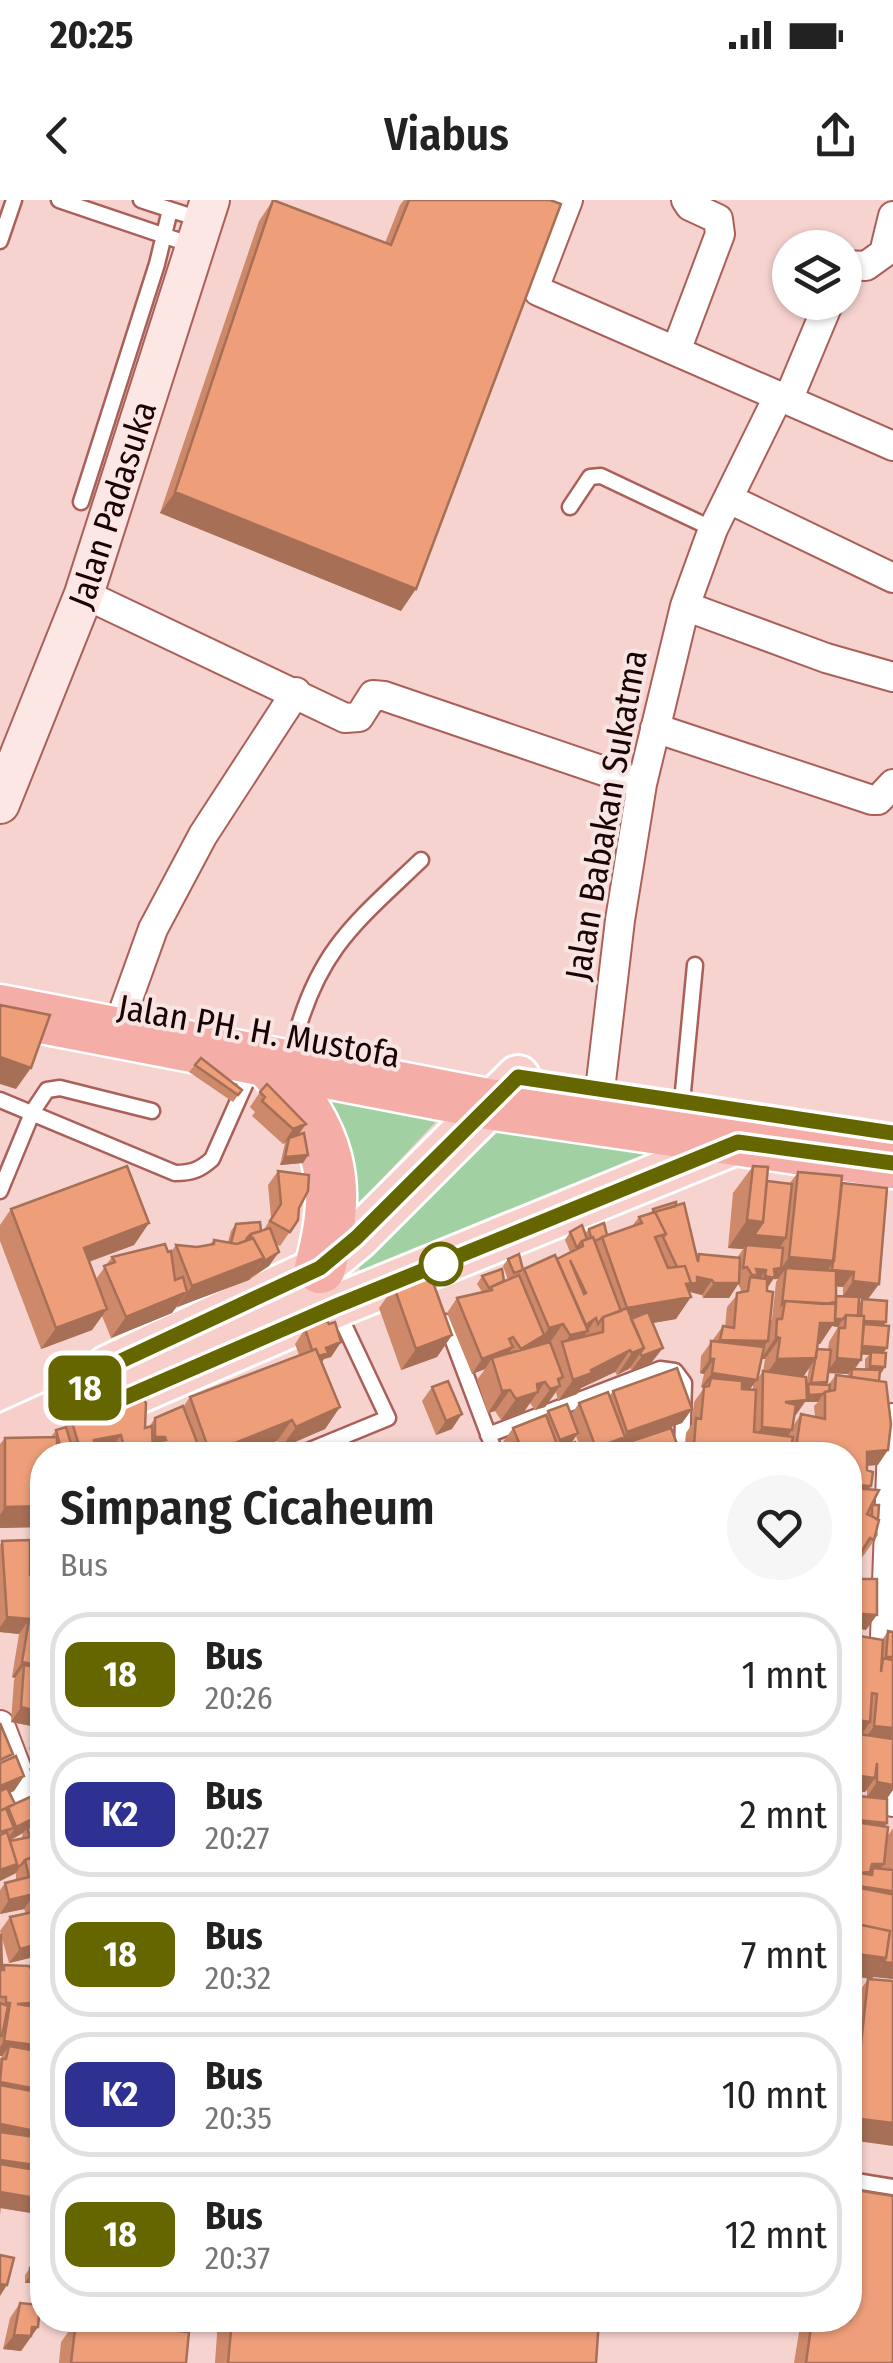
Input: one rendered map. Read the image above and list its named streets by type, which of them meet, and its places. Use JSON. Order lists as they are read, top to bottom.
{
  "streets": {
    "highway": ["Jalan PH. H. Mustofa"],
    "street": ["Jalan Padasuka", "Jalan Babakan Sukatma"]
  },
  "lines": ["bus line 18"],
  "page": {
    "status": "20:25",
    "header": "Viabus",
    "on_map": "18",
    "heading": ["Simpang Cicaheum", "Bus"],
    "list": [
      {
        "mark": "18",
        "name": "Bus",
        "note": "20:26",
        "value": "1 mnt"
      },
      {
        "mark": "K2",
        "name": "Bus",
        "note": "20:27",
        "value": "2 mnt"
      },
      {
        "mark": "18",
        "name": "Bus",
        "note": "20:32",
        "value": "7 mnt"
      },
      {
        "mark": "K2",
        "name": "Bus",
        "note": "20:35",
        "value": "10 mnt"
      },
      {
        "mark": "18",
        "name": "Bus",
        "note": "20:37",
        "value": "12 mnt"
      }
    ]
  }
}
